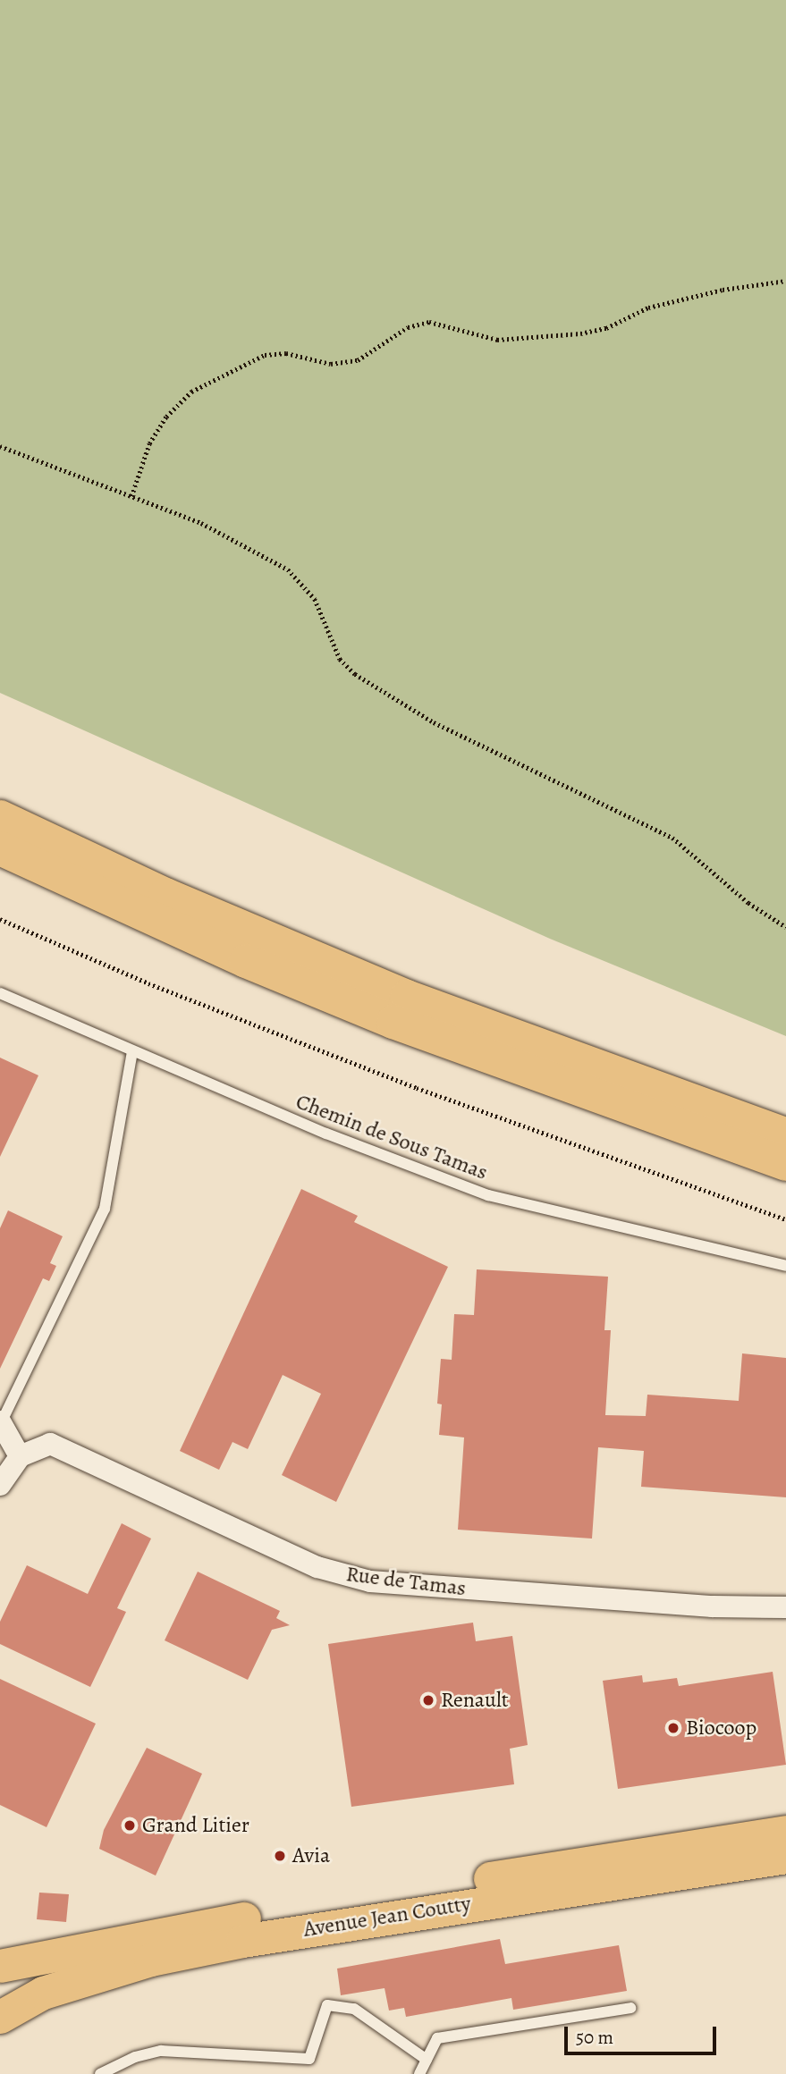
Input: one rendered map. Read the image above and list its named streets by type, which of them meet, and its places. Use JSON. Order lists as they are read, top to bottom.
{
  "streets": {
    "main road": ["Avenue Jean Coutty"],
    "street": ["Rue de Tamas"],
    "lane": ["Chemin de Sous Tamas"]
  },
  "places": [
    "Renault",
    "Biocoop",
    "Grand Litier",
    "Avia"
  ],
  "scale_bar": "50 m"
}
